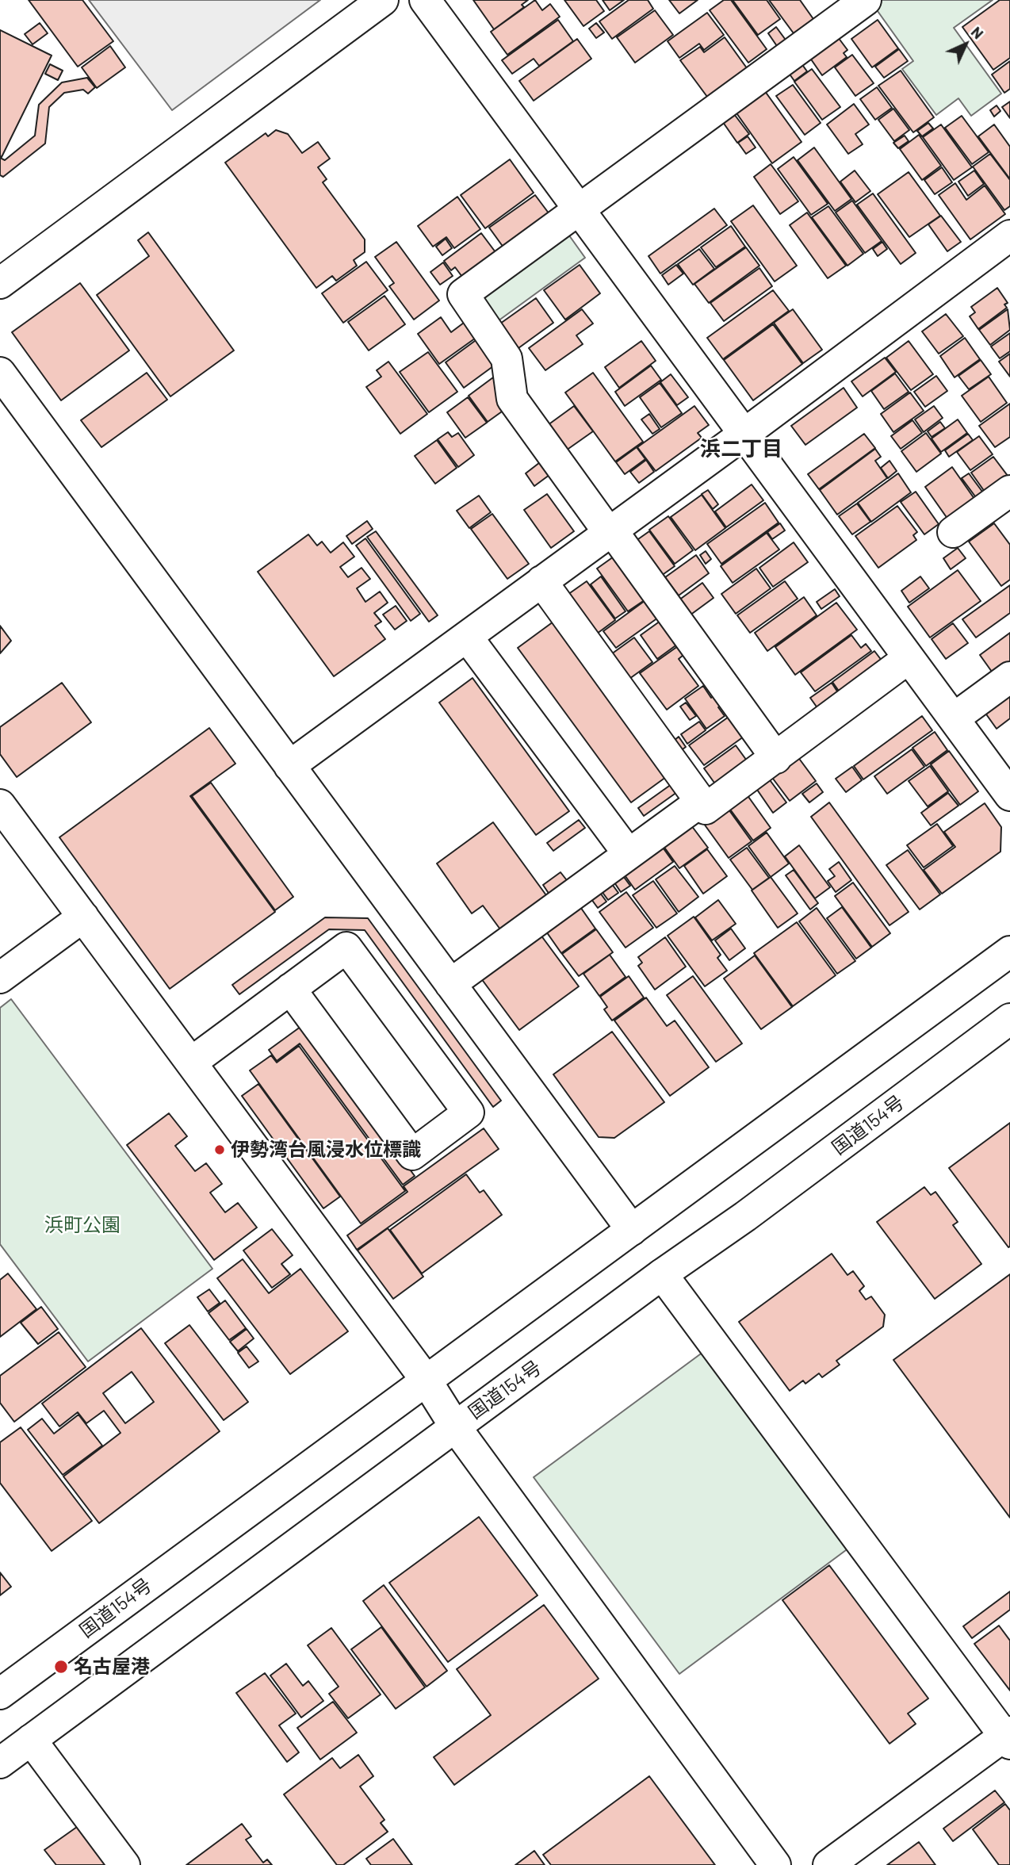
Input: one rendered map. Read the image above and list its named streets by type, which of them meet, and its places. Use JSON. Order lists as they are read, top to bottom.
{
  "streets": {
    "main road": ["国道154号"]
  },
  "districts": ["浜二丁目"],
  "parks": ["浜町公園"],
  "places": ["伊勢湾台風浸水位標識", "名古屋港"],
  "north": "top right"
}
